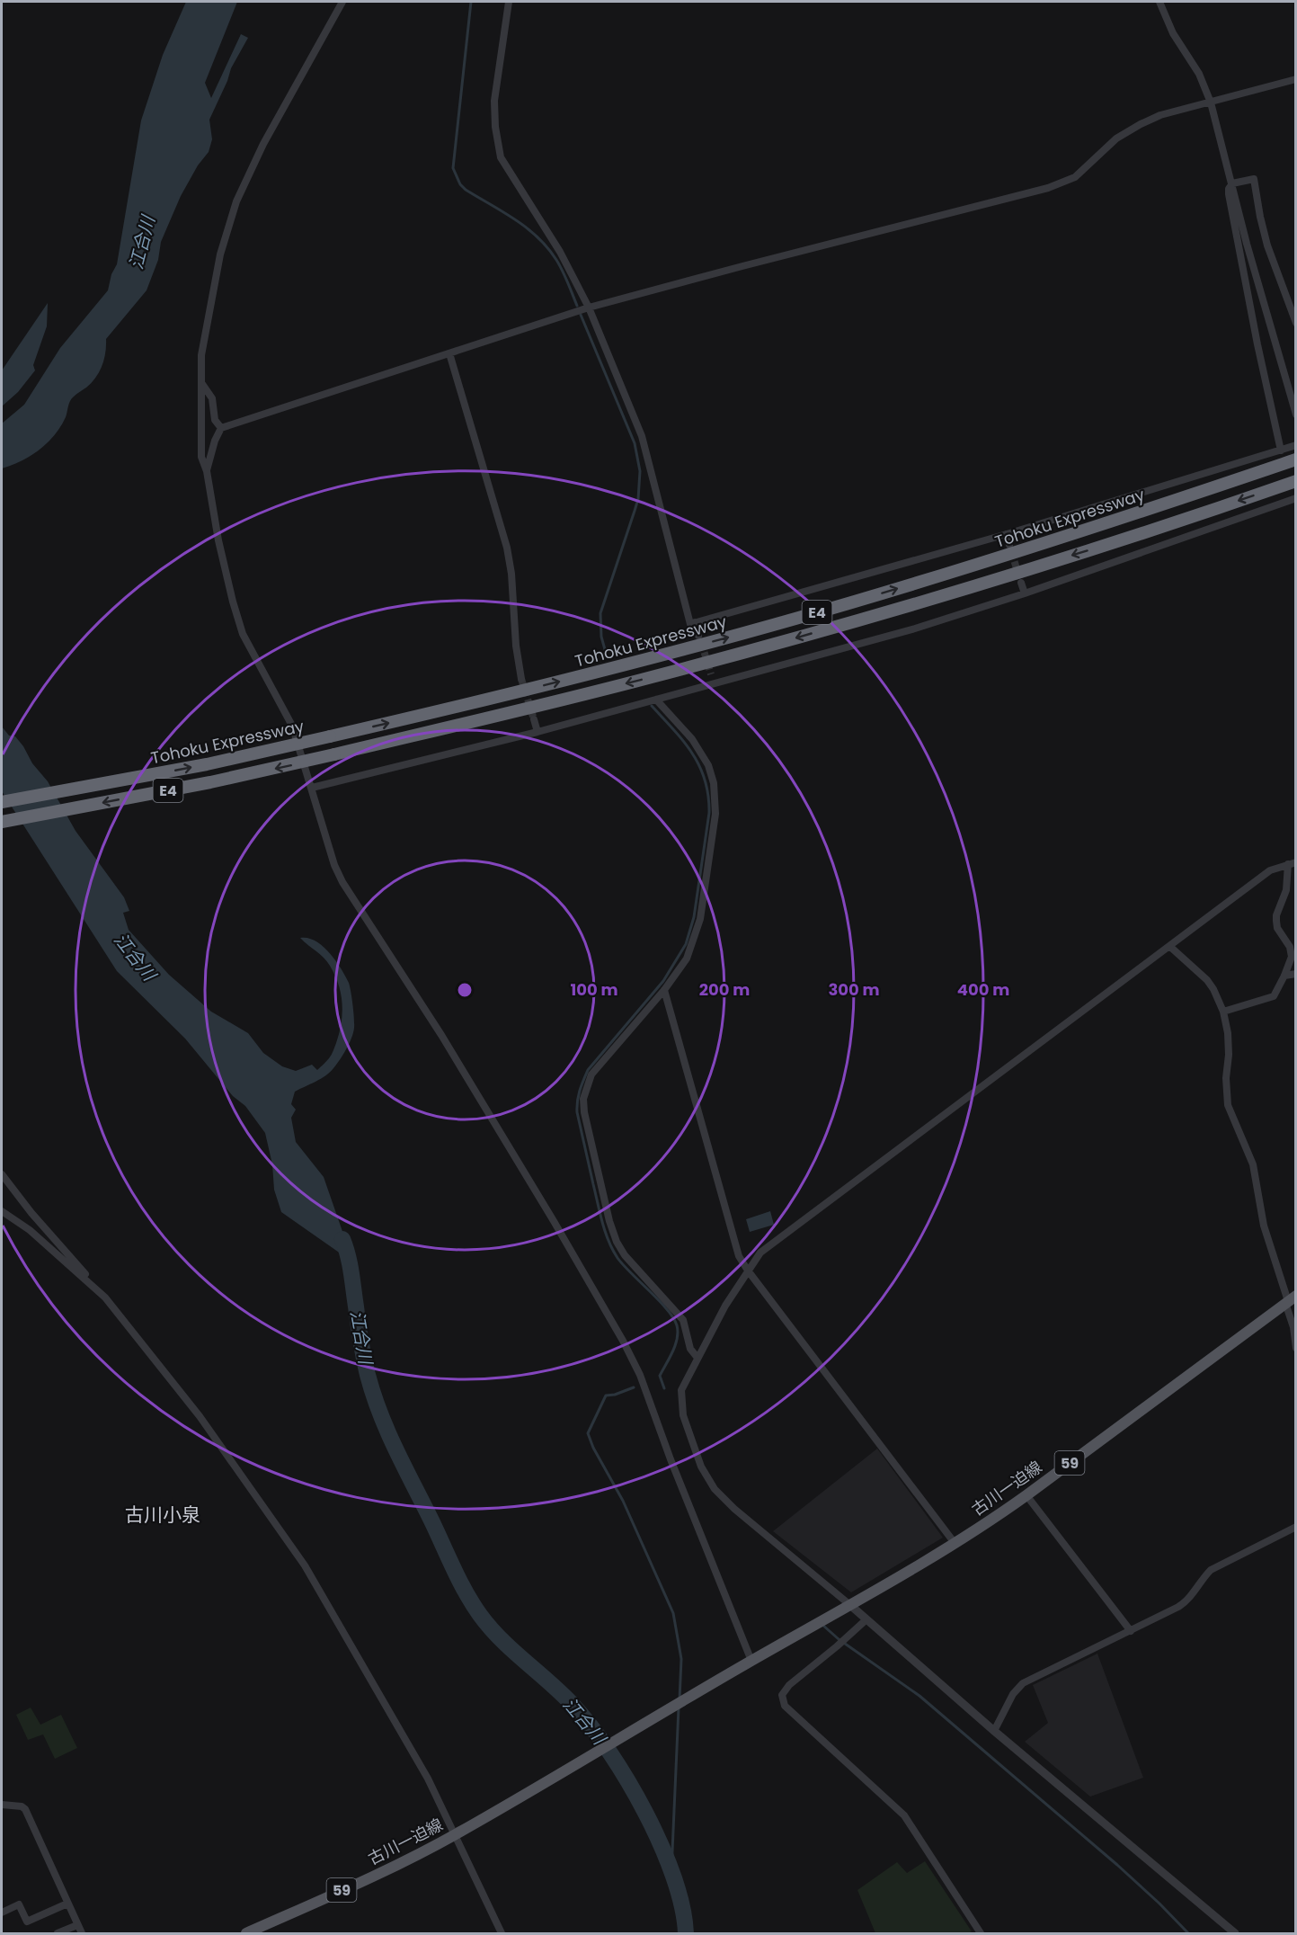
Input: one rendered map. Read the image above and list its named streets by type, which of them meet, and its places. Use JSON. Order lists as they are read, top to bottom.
{
  "streets": {
    "highway": ["Tohoku Expressway", "E4"],
    "main road": ["59", "古川一迫線"]
  },
  "crossings": [
    ["59", "古川一迫線"]
  ],
  "districts": ["古川小泉"],
  "water": ["江合川"],
  "rings": [
    "100 m",
    "200 m",
    "300 m",
    "400 m"
  ]
}
